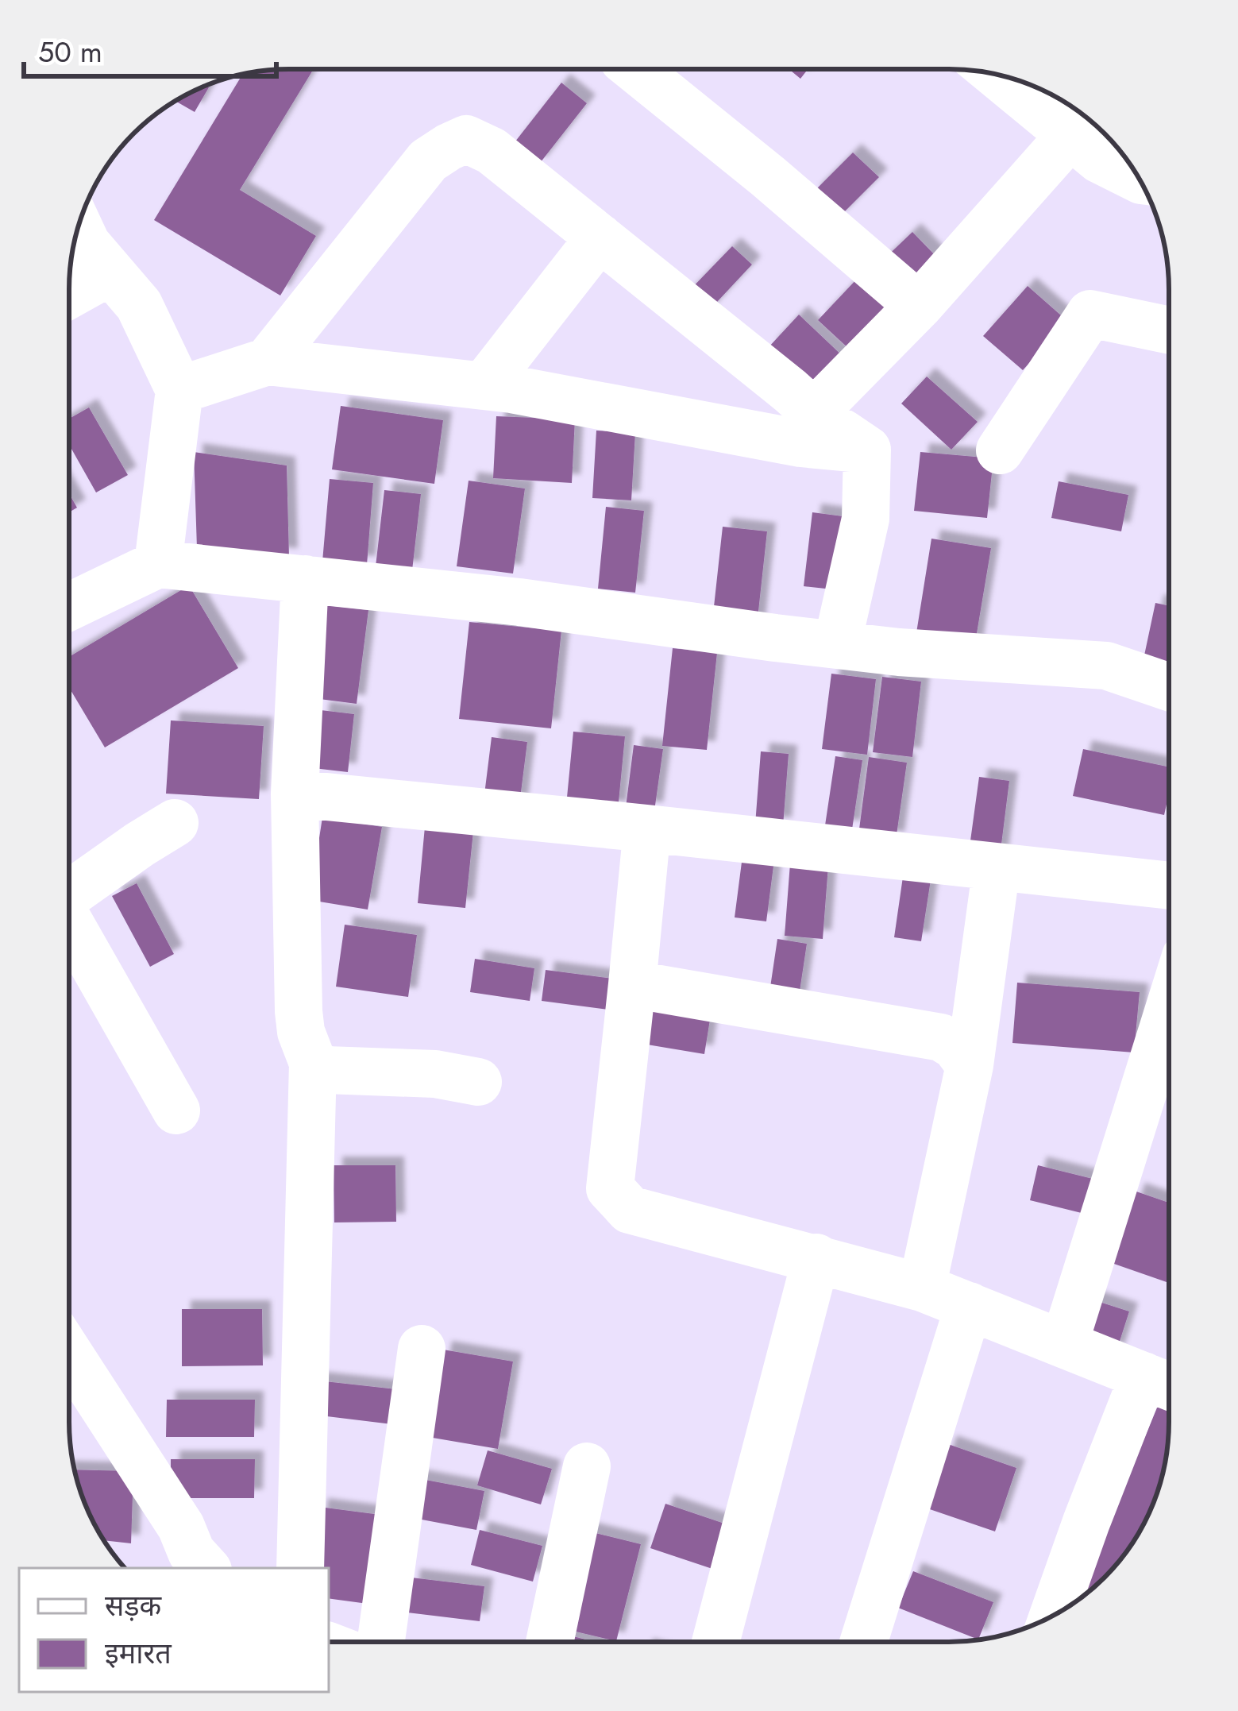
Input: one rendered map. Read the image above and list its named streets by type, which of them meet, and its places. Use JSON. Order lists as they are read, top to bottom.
{
  "legend": ["सड़क", "इमारत"],
  "scale_bar": "50 m"
}
